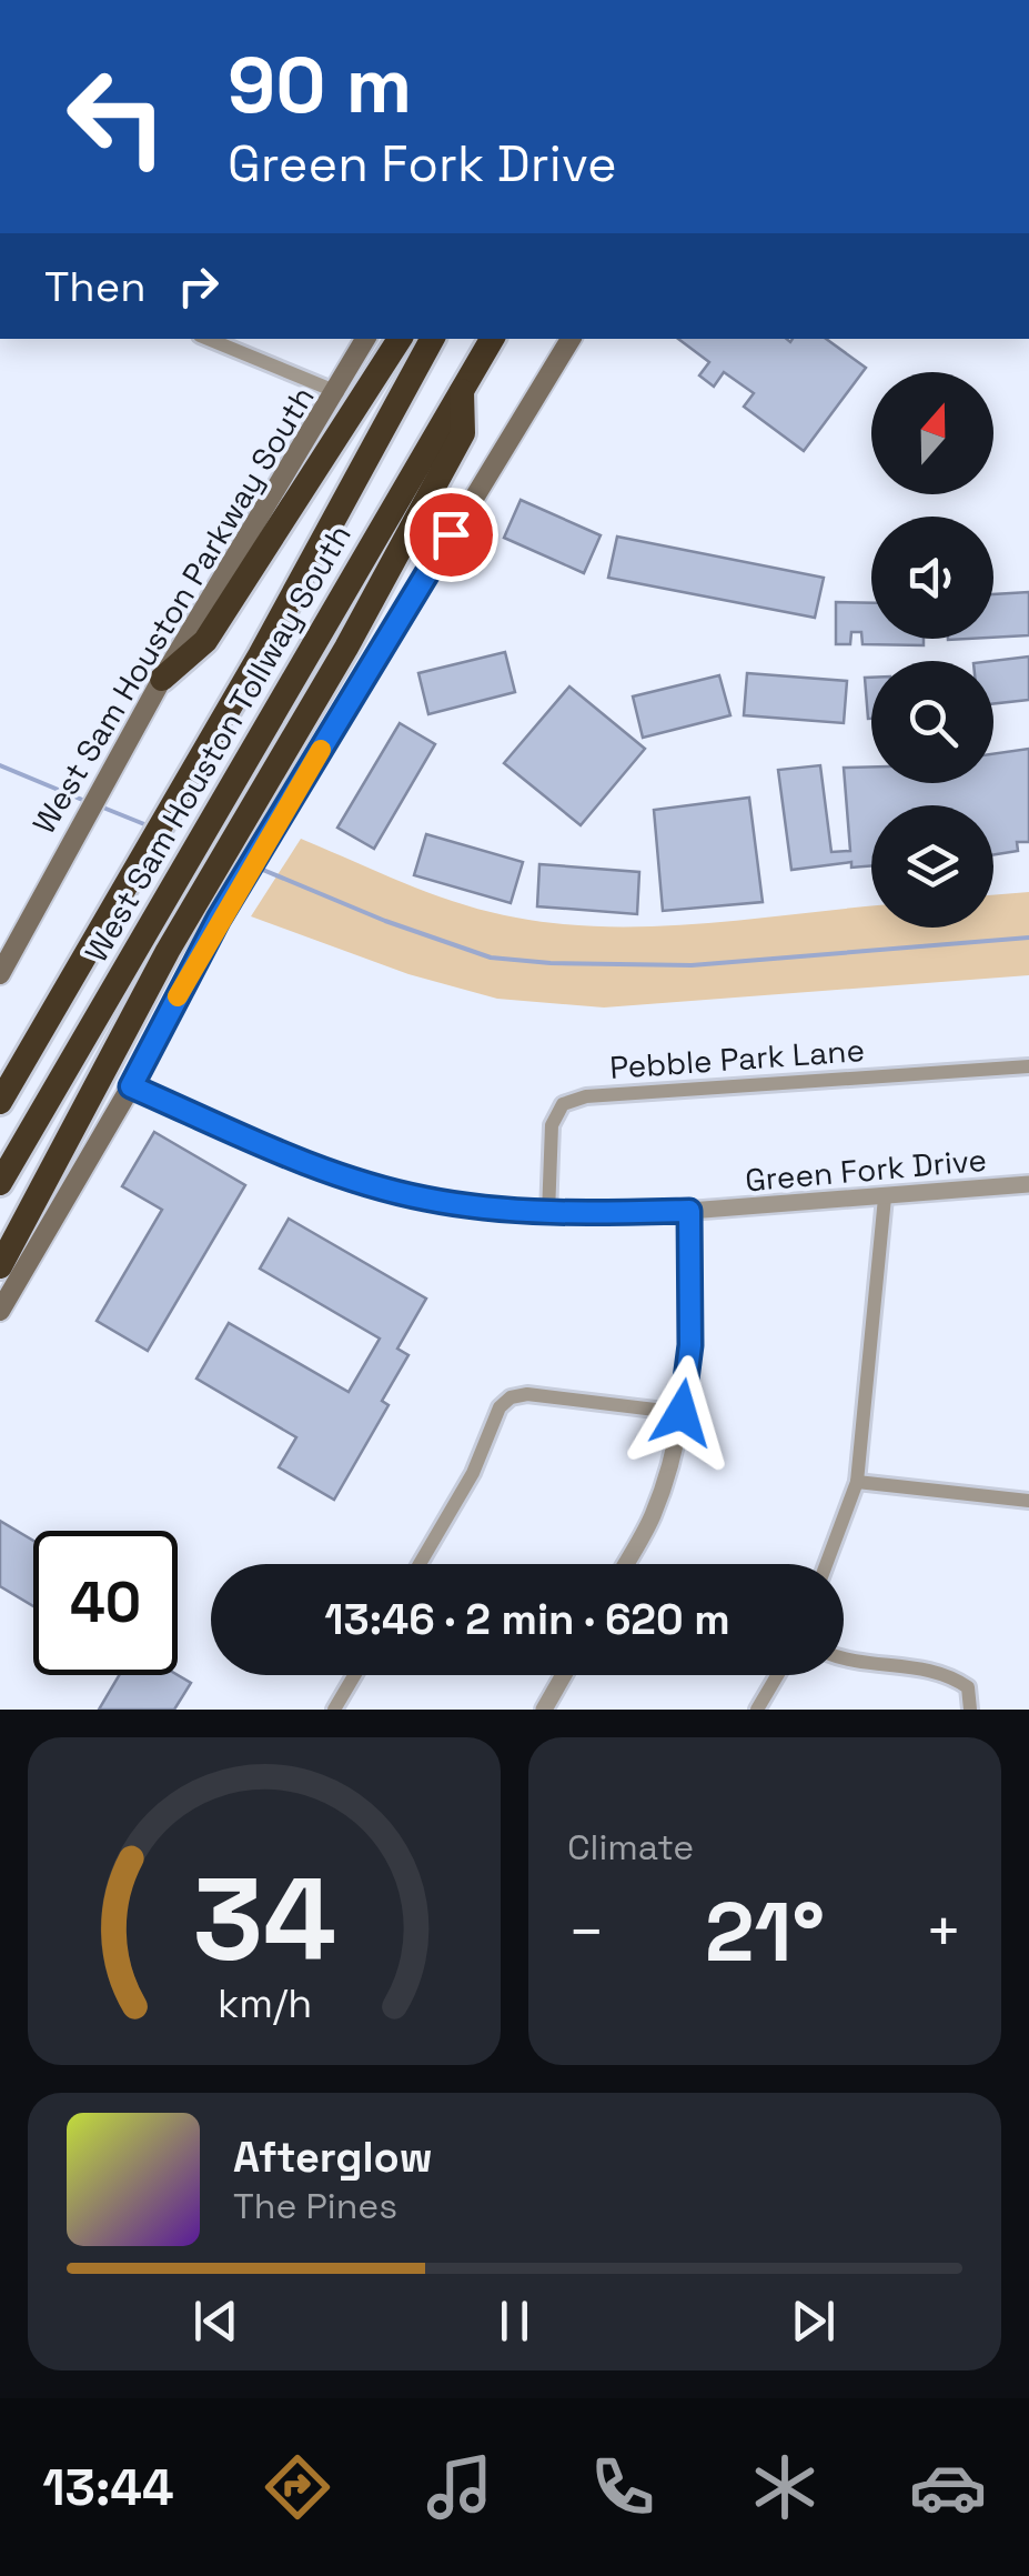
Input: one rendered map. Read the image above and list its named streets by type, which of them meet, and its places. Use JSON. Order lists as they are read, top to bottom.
{
  "streets": {
    "highway": ["West Sam Houston Tollway South"],
    "main road": ["West Sam Houston Parkway South"],
    "street": ["Pebble Park Lane", "Green Fork Drive"]
  },
  "crossings": [
    ["Pebble Park Lane", "Green Fork Drive"]
  ],
  "north": "top",
  "page": {
    "turn": ["90 m", "Green Fork Drive"],
    "then": "Then",
    "limit": "40",
    "trip": "13:46 · 2 min · 620 m",
    "tile": "Climate",
    "heat": ["−", "21°", "+"],
    "song": ["Afterglow", "The Pines"],
    "tabs": "13:44",
    "gauge": ["34", "km/h"]
  }
}
